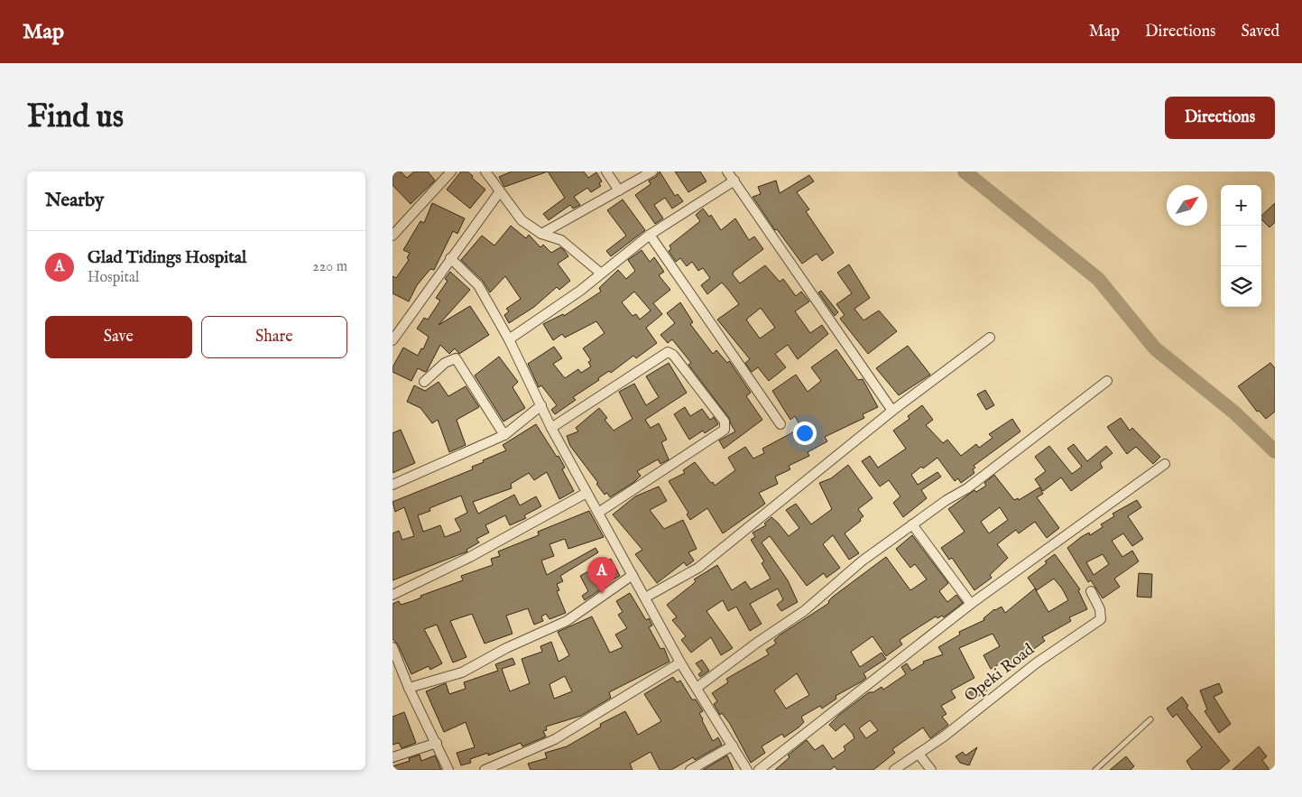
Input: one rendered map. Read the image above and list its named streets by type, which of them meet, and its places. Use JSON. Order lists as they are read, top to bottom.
{
  "streets": {
    "street": ["Opeki Road"]
  },
  "north": "top right",
  "page": {
    "header": "Map",
    "nav": ["Map", "Directions", "Saved"],
    "buttons": [
      "Directions",
      ["Save", "Share"]
    ],
    "title": "Find us",
    "heading": "Nearby",
    "map_buttons": ["+", "−"],
    "list": [
      {
        "mark": "A",
        "name": "Glad Tidings Hospital",
        "note": "Hospital",
        "value": "220 m"
      }
    ],
    "pins": "A"
  }
}
